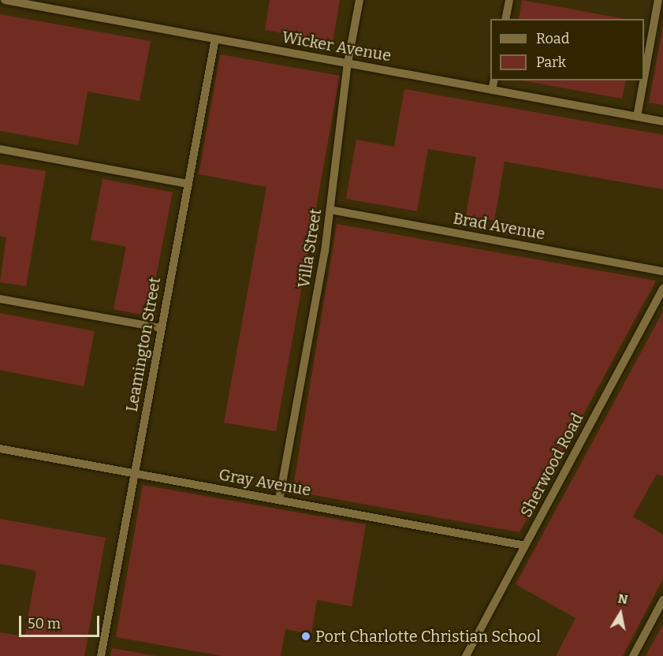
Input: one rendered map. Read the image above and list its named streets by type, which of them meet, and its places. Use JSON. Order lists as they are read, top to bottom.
{
  "streets": {
    "street": [
      "Wicker Avenue",
      "Brad Avenue",
      "Villa Street",
      "Leamington Street",
      "Sherwood Road",
      "Gray Avenue"
    ]
  },
  "crossings": [
    ["Wicker Avenue", "Villa Street"],
    ["Wicker Avenue", "Leamington Street"],
    ["Brad Avenue", "Villa Street"],
    ["Villa Street", "Gray Avenue"],
    ["Leamington Street", "Gray Avenue"],
    ["Sherwood Road", "Gray Avenue"]
  ],
  "places": ["Port Charlotte Christian School"],
  "legend": ["Road", "Park"],
  "scale_bar": "50 m",
  "north": "top"
}
